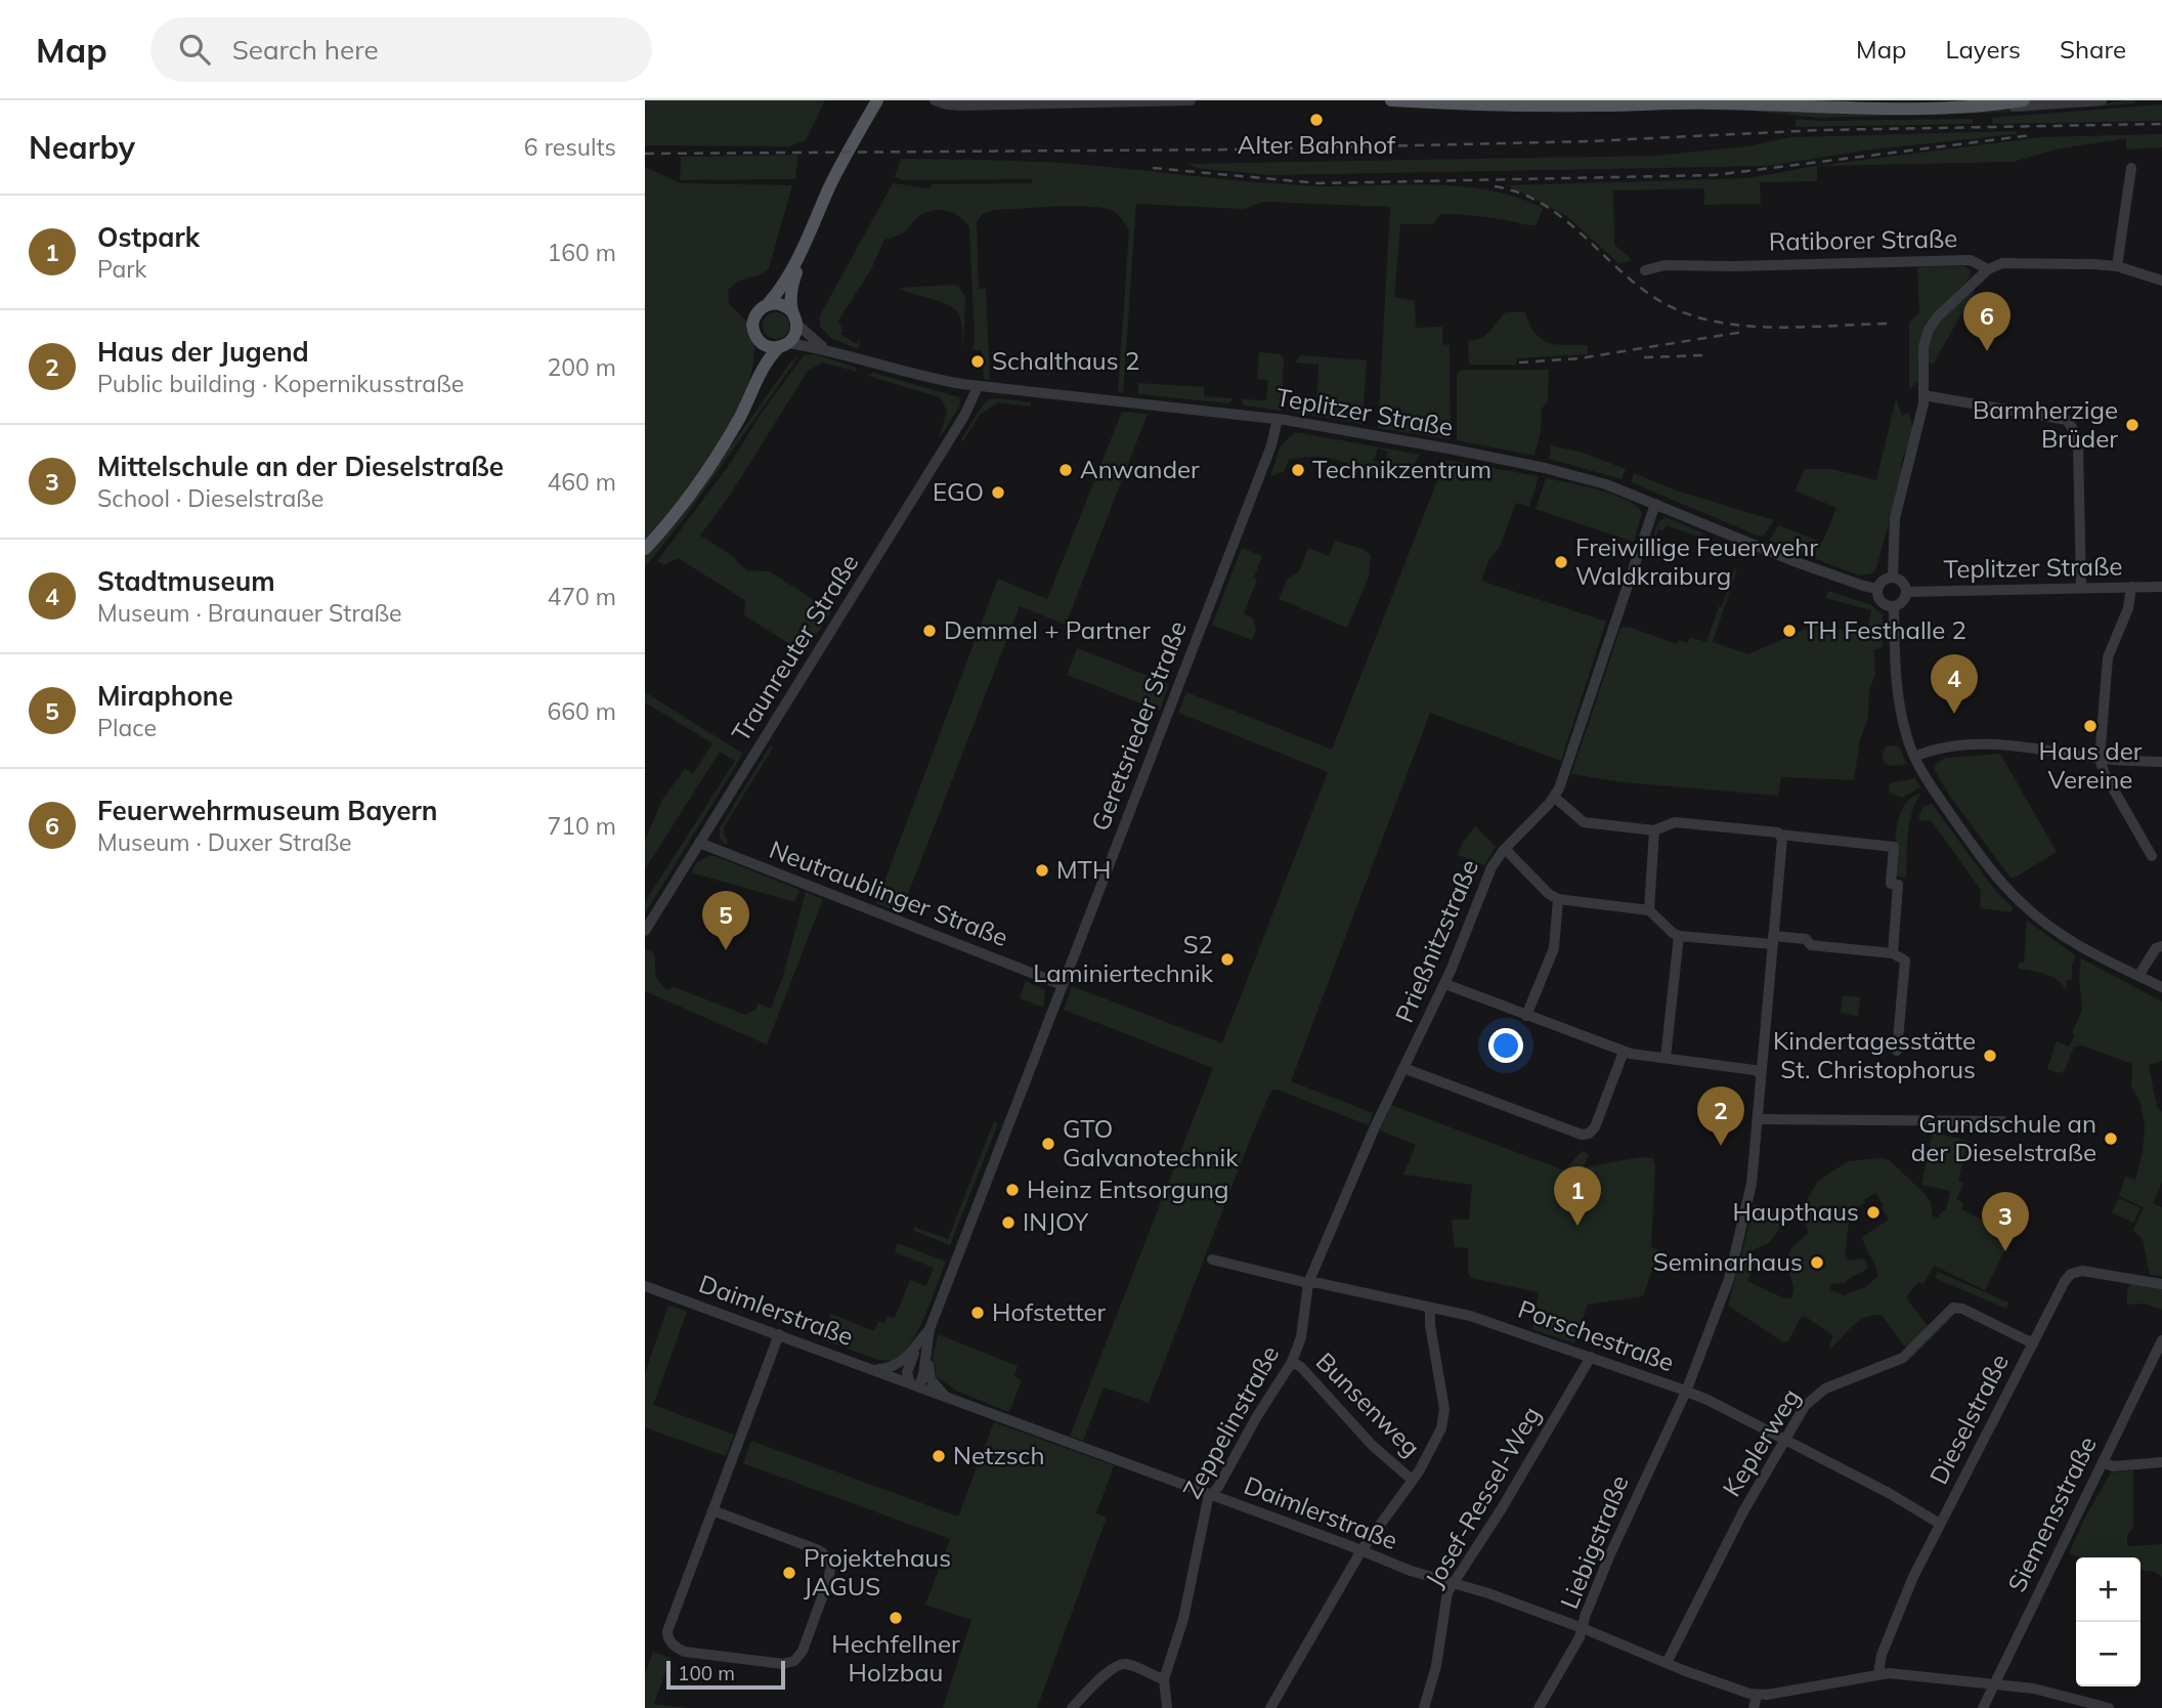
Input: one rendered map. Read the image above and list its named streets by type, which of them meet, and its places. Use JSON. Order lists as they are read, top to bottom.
{
  "streets": {
    "street": [
      "Ratiborer Straße",
      "Teplitzer Straße",
      "Traunreuter Straße",
      "Geretsrieder Straße",
      "Neutraublinger Straße",
      "Prießnitzstraße",
      "Daimlerstraße",
      "Porschestraße",
      "Bunsenweg",
      "Dieselstraße",
      "Zeppelinstraße",
      "Keplerweg",
      "Josef-Ressel-Weg",
      "Siemensstraße",
      "Liebigstraße"
    ]
  },
  "crossings": [
    ["Teplitzer Straße", "Traunreuter Straße"],
    ["Teplitzer Straße", "Geretsrieder Straße"],
    ["Teplitzer Straße", "Prießnitzstraße"],
    ["Traunreuter Straße", "Neutraublinger Straße"],
    ["Geretsrieder Straße", "Neutraublinger Straße"],
    ["Geretsrieder Straße", "Daimlerstraße"],
    ["Prießnitzstraße", "Porschestraße"],
    ["Prießnitzstraße", "Zeppelinstraße"],
    ["Daimlerstraße", "Dieselstraße"],
    ["Daimlerstraße", "Zeppelinstraße"],
    ["Daimlerstraße", "Keplerweg"],
    ["Daimlerstraße", "Josef-Ressel-Weg"],
    ["Daimlerstraße", "Siemensstraße"],
    ["Daimlerstraße", "Liebigstraße"],
    ["Porschestraße", "Dieselstraße"],
    ["Porschestraße", "Zeppelinstraße"],
    ["Porschestraße", "Keplerweg"],
    ["Porschestraße", "Josef-Ressel-Weg"],
    ["Porschestraße", "Liebigstraße"],
    ["Bunsenweg", "Zeppelinstraße"],
    ["Dieselstraße", "Keplerweg"]
  ],
  "places": [
    "Alter Bahnhof",
    "Schalthaus 2",
    "Barmherzige Brüder",
    "Anwander",
    "Technikzentrum",
    "EGO",
    "Freiwillige Feuerwehr Waldkraiburg",
    "Demmel + Partner",
    "TH Festhalle 2",
    "Haus der Vereine",
    "MTH",
    "S2 Laminiertechnik",
    "Kindertagesstätte St. Christophorus",
    "Grundschule an der Dieselstraße",
    "GTO Galvanotechnik",
    "Heinz Entsorgung",
    "Haupthaus",
    "INJOY",
    "Seminarhaus",
    "Hofstetter",
    "Netzsch",
    "Projektehaus JAGUS",
    "Hechfellner Holzbau"
  ],
  "scale_bar": "100 m",
  "page": {
    "header": "Map",
    "search": "Search here",
    "nav": ["Map", "Layers", "Share"],
    "heading": ["Nearby", "6 results"],
    "list": [
      {
        "mark": "1",
        "name": "Ostpark",
        "note": "Park",
        "value": "160 m"
      },
      {
        "mark": "2",
        "name": "Haus der Jugend",
        "note": "Public building · Kopernikusstraße",
        "value": "200 m"
      },
      {
        "mark": "3",
        "name": "Mittelschule an der Dieselstraße",
        "note": "School · Dieselstraße",
        "value": "460 m"
      },
      {
        "mark": "4",
        "name": "Stadtmuseum",
        "note": "Museum · Braunauer Straße",
        "value": "470 m"
      },
      {
        "mark": "5",
        "name": "Miraphone",
        "note": "Place",
        "value": "660 m"
      },
      {
        "mark": "6",
        "name": "Feuerwehrmuseum Bayern",
        "note": "Museum · Duxer Straße",
        "value": "710 m"
      }
    ],
    "pins": [
      "6",
      "4",
      "5",
      "2",
      "1",
      "3"
    ],
    "map_buttons": ["+", "−"],
    "scale": "100 m"
  }
}
